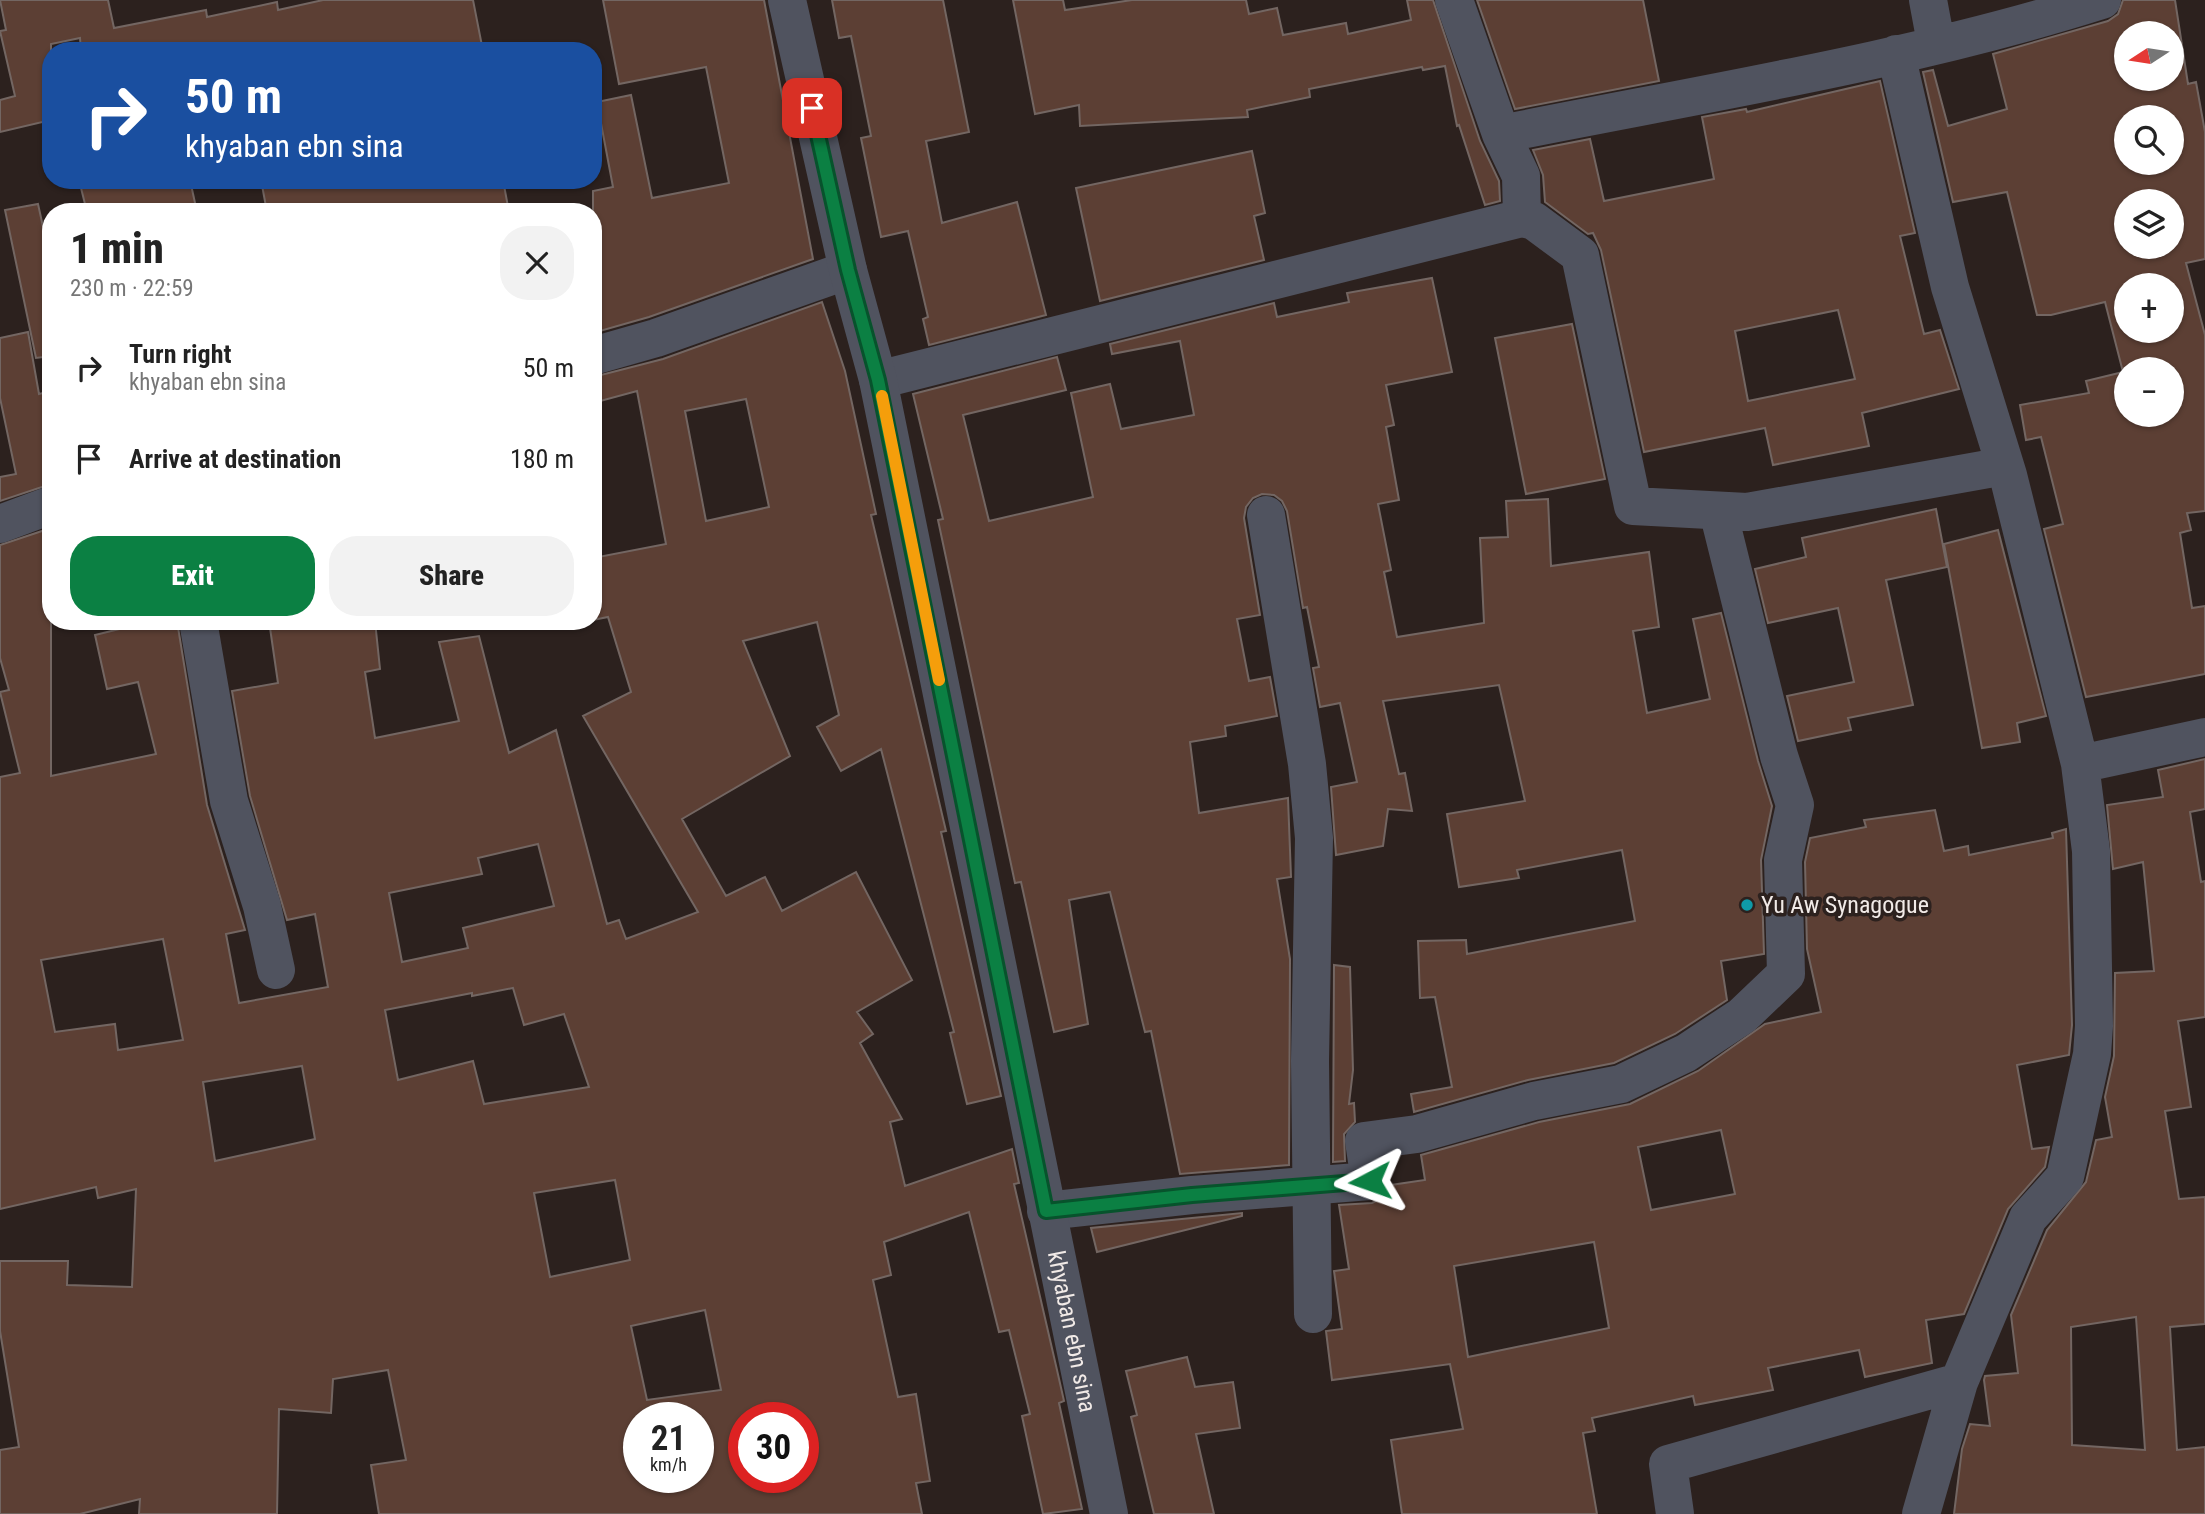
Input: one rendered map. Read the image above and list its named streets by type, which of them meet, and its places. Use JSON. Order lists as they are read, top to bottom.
{
  "streets": {
    "street": ["khyaban ebn sina"]
  },
  "places": ["Yu Aw Synagogue"],
  "north": "left",
  "page": {
    "map_buttons": ["+", "−"],
    "turn": ["50 m", "khyaban ebn sina"],
    "heading": ["1 min", "230 m · 22:59"],
    "list": [
      {
        "name": "Turn right",
        "note": "khyaban ebn sina",
        "value": "50 m"
      },
      {
        "name": "Arrive at destination",
        "value": "180 m"
      }
    ],
    "buttons": ["Exit", "Share"],
    "speed": "21 km/h",
    "limit": "30"
  }
}
